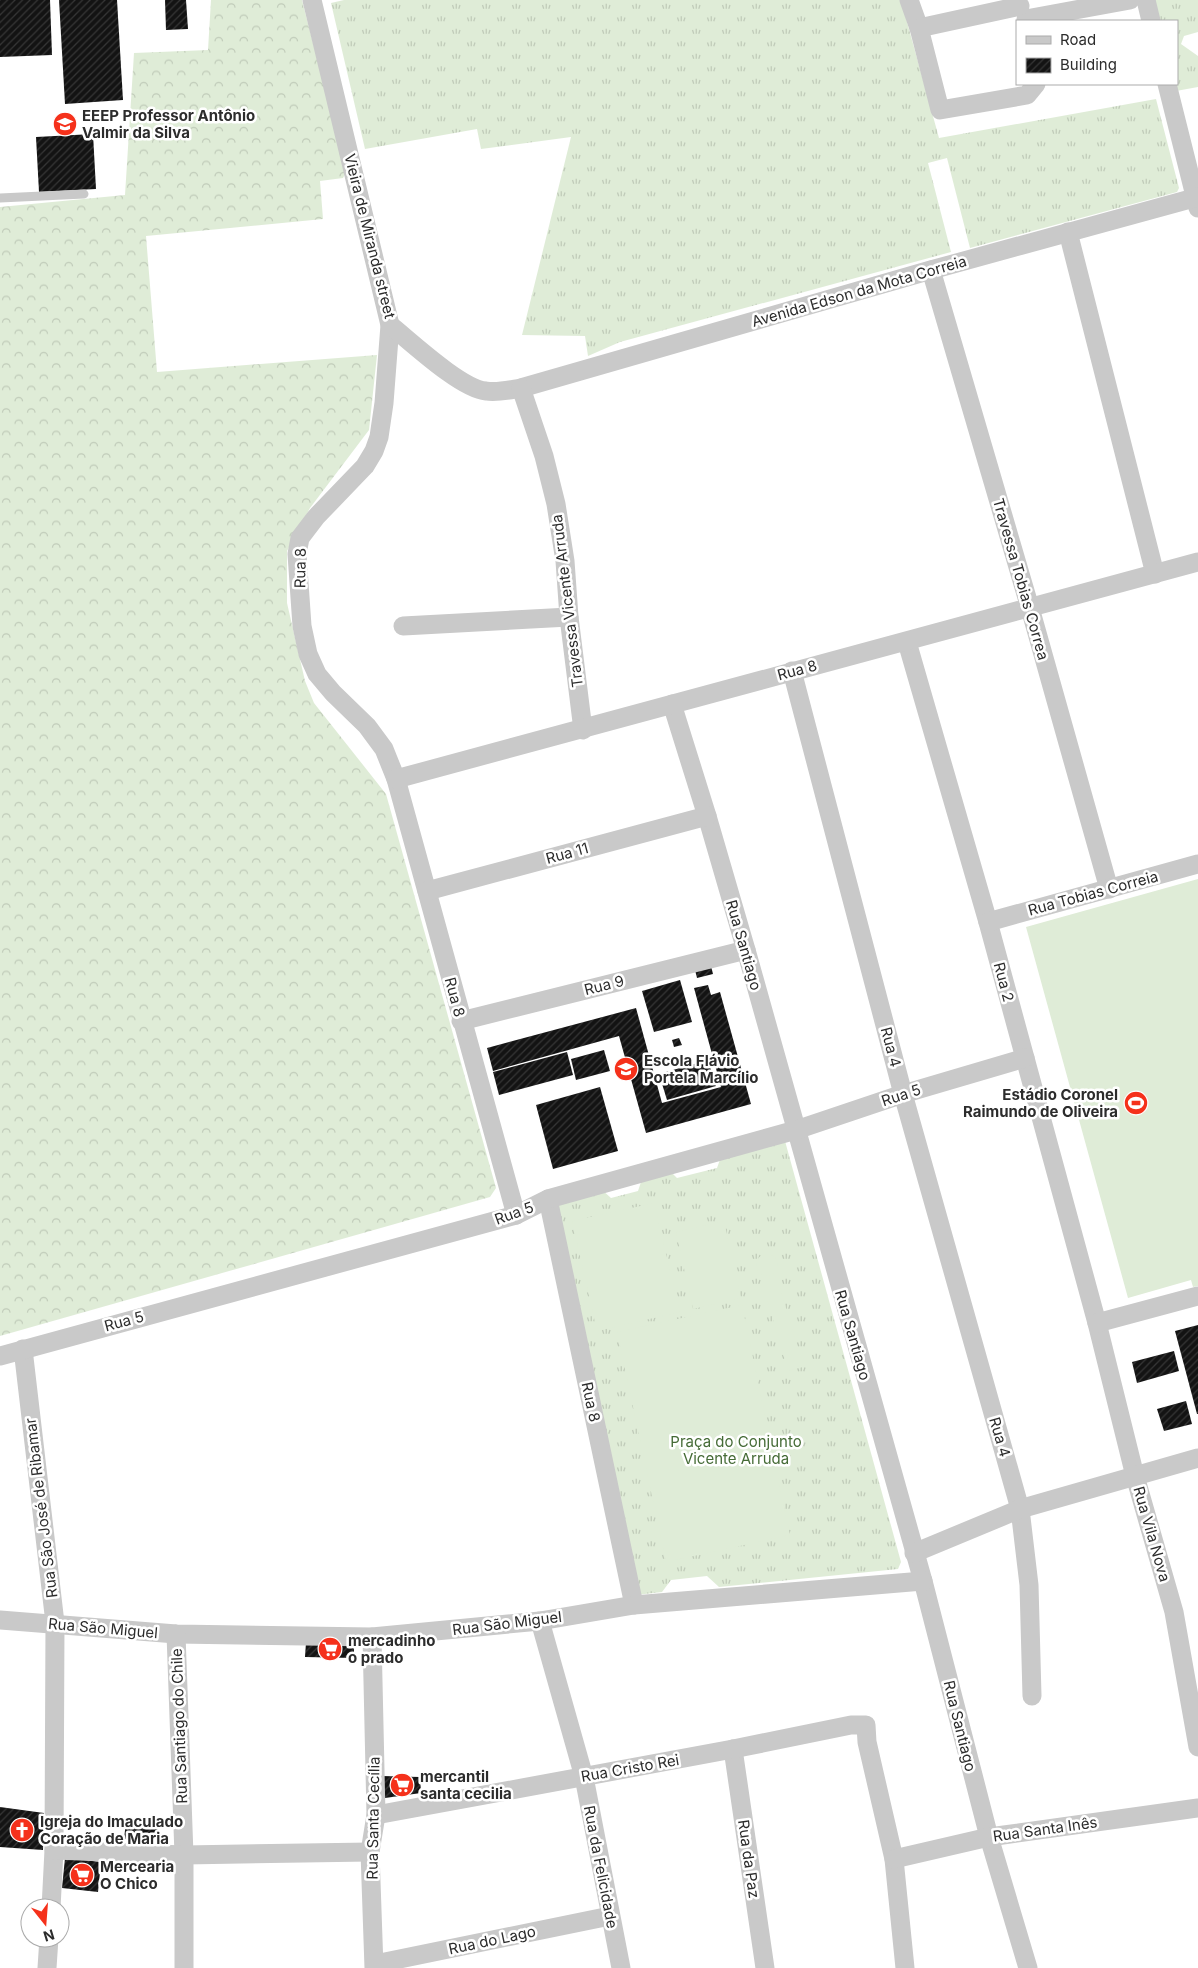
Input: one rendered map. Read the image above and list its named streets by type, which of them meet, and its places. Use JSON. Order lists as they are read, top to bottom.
{
  "streets": {
    "street": [
      "Vieira de Miranda street",
      "Avenida Edson da Mota Correia",
      "Rua 8",
      "Travessa Tobias Correa",
      "Travessa Vicente Arruda",
      "Rua 11",
      "Rua Tobias Correia",
      "Rua Santiago",
      "Rua 2",
      "Rua 9",
      "Rua 4",
      "Rua 5",
      "Rua São José de Ribamar",
      "Rua Vila Nova",
      "Rua São Miguel",
      "Rua Santiago do Chile",
      "Rua Cristo Rei",
      "Rua Santa Cecília",
      "Rua Santa Inês",
      "Rua da Paz",
      "Rua da Felicidade",
      "Rua do Lago"
    ]
  },
  "crossings": [
    ["Vieira de Miranda street", "Avenida Edson da Mota Correia"],
    ["Vieira de Miranda street", "Rua 8"],
    ["Vieira de Miranda street", "Travessa Vicente Arruda"],
    ["Avenida Edson da Mota Correia", "Travessa Tobias Correa"],
    ["Avenida Edson da Mota Correia", "Travessa Vicente Arruda"],
    ["Rua 8", "Travessa Tobias Correa"],
    ["Rua 8", "Travessa Vicente Arruda"],
    ["Rua 8", "Rua 11"],
    ["Rua 8", "Rua Santiago"],
    ["Rua 8", "Rua 2"],
    ["Rua 8", "Rua 9"],
    ["Rua 8", "Rua 4"],
    ["Rua 8", "Rua 5"],
    ["Rua 8", "Rua São Miguel"],
    ["Travessa Tobias Correa", "Rua Tobias Correia"],
    ["Rua 11", "Rua Santiago"],
    ["Rua Tobias Correia", "Rua 2"],
    ["Rua Santiago", "Rua 9"],
    ["Rua Santiago", "Rua 5"],
    ["Rua Santiago", "Rua São Miguel"],
    ["Rua Santiago", "Rua Santa Inês"],
    ["Rua 2", "Rua 5"],
    ["Rua 2", "Rua Vila Nova"],
    ["Rua 4", "Rua 5"],
    ["Rua 5", "Rua São José de Ribamar"],
    ["Rua São José de Ribamar", "Rua São Miguel"],
    ["Rua São Miguel", "Rua Santiago do Chile"],
    ["Rua São Miguel", "Rua Santa Cecília"],
    ["Rua São Miguel", "Rua da Felicidade"],
    ["Rua Cristo Rei", "Rua Santa Cecília"],
    ["Rua Cristo Rei", "Rua Santa Inês"],
    ["Rua Cristo Rei", "Rua da Paz"],
    ["Rua Cristo Rei", "Rua da Felicidade"],
    ["Rua Santa Cecília", "Rua do Lago"],
    ["Rua da Felicidade", "Rua do Lago"]
  ],
  "parks": ["Praça do Conjunto Vicente Arruda"],
  "places": {
    "school or university": ["EEEP Professor Antônio Valmir da Silva", "Escola Flávio Portela Marcílio"],
    "sports": ["Estádio Coronel Raimundo de Oliveira"],
    "supermarket": ["mercadinho o prado", "mercantil santa cecilia", "Mercearia O Chico"],
    "church": ["Igreja do Imaculado Coração de Maria"]
  },
  "legend": ["Road", "Building"],
  "north": "bottom"
}
